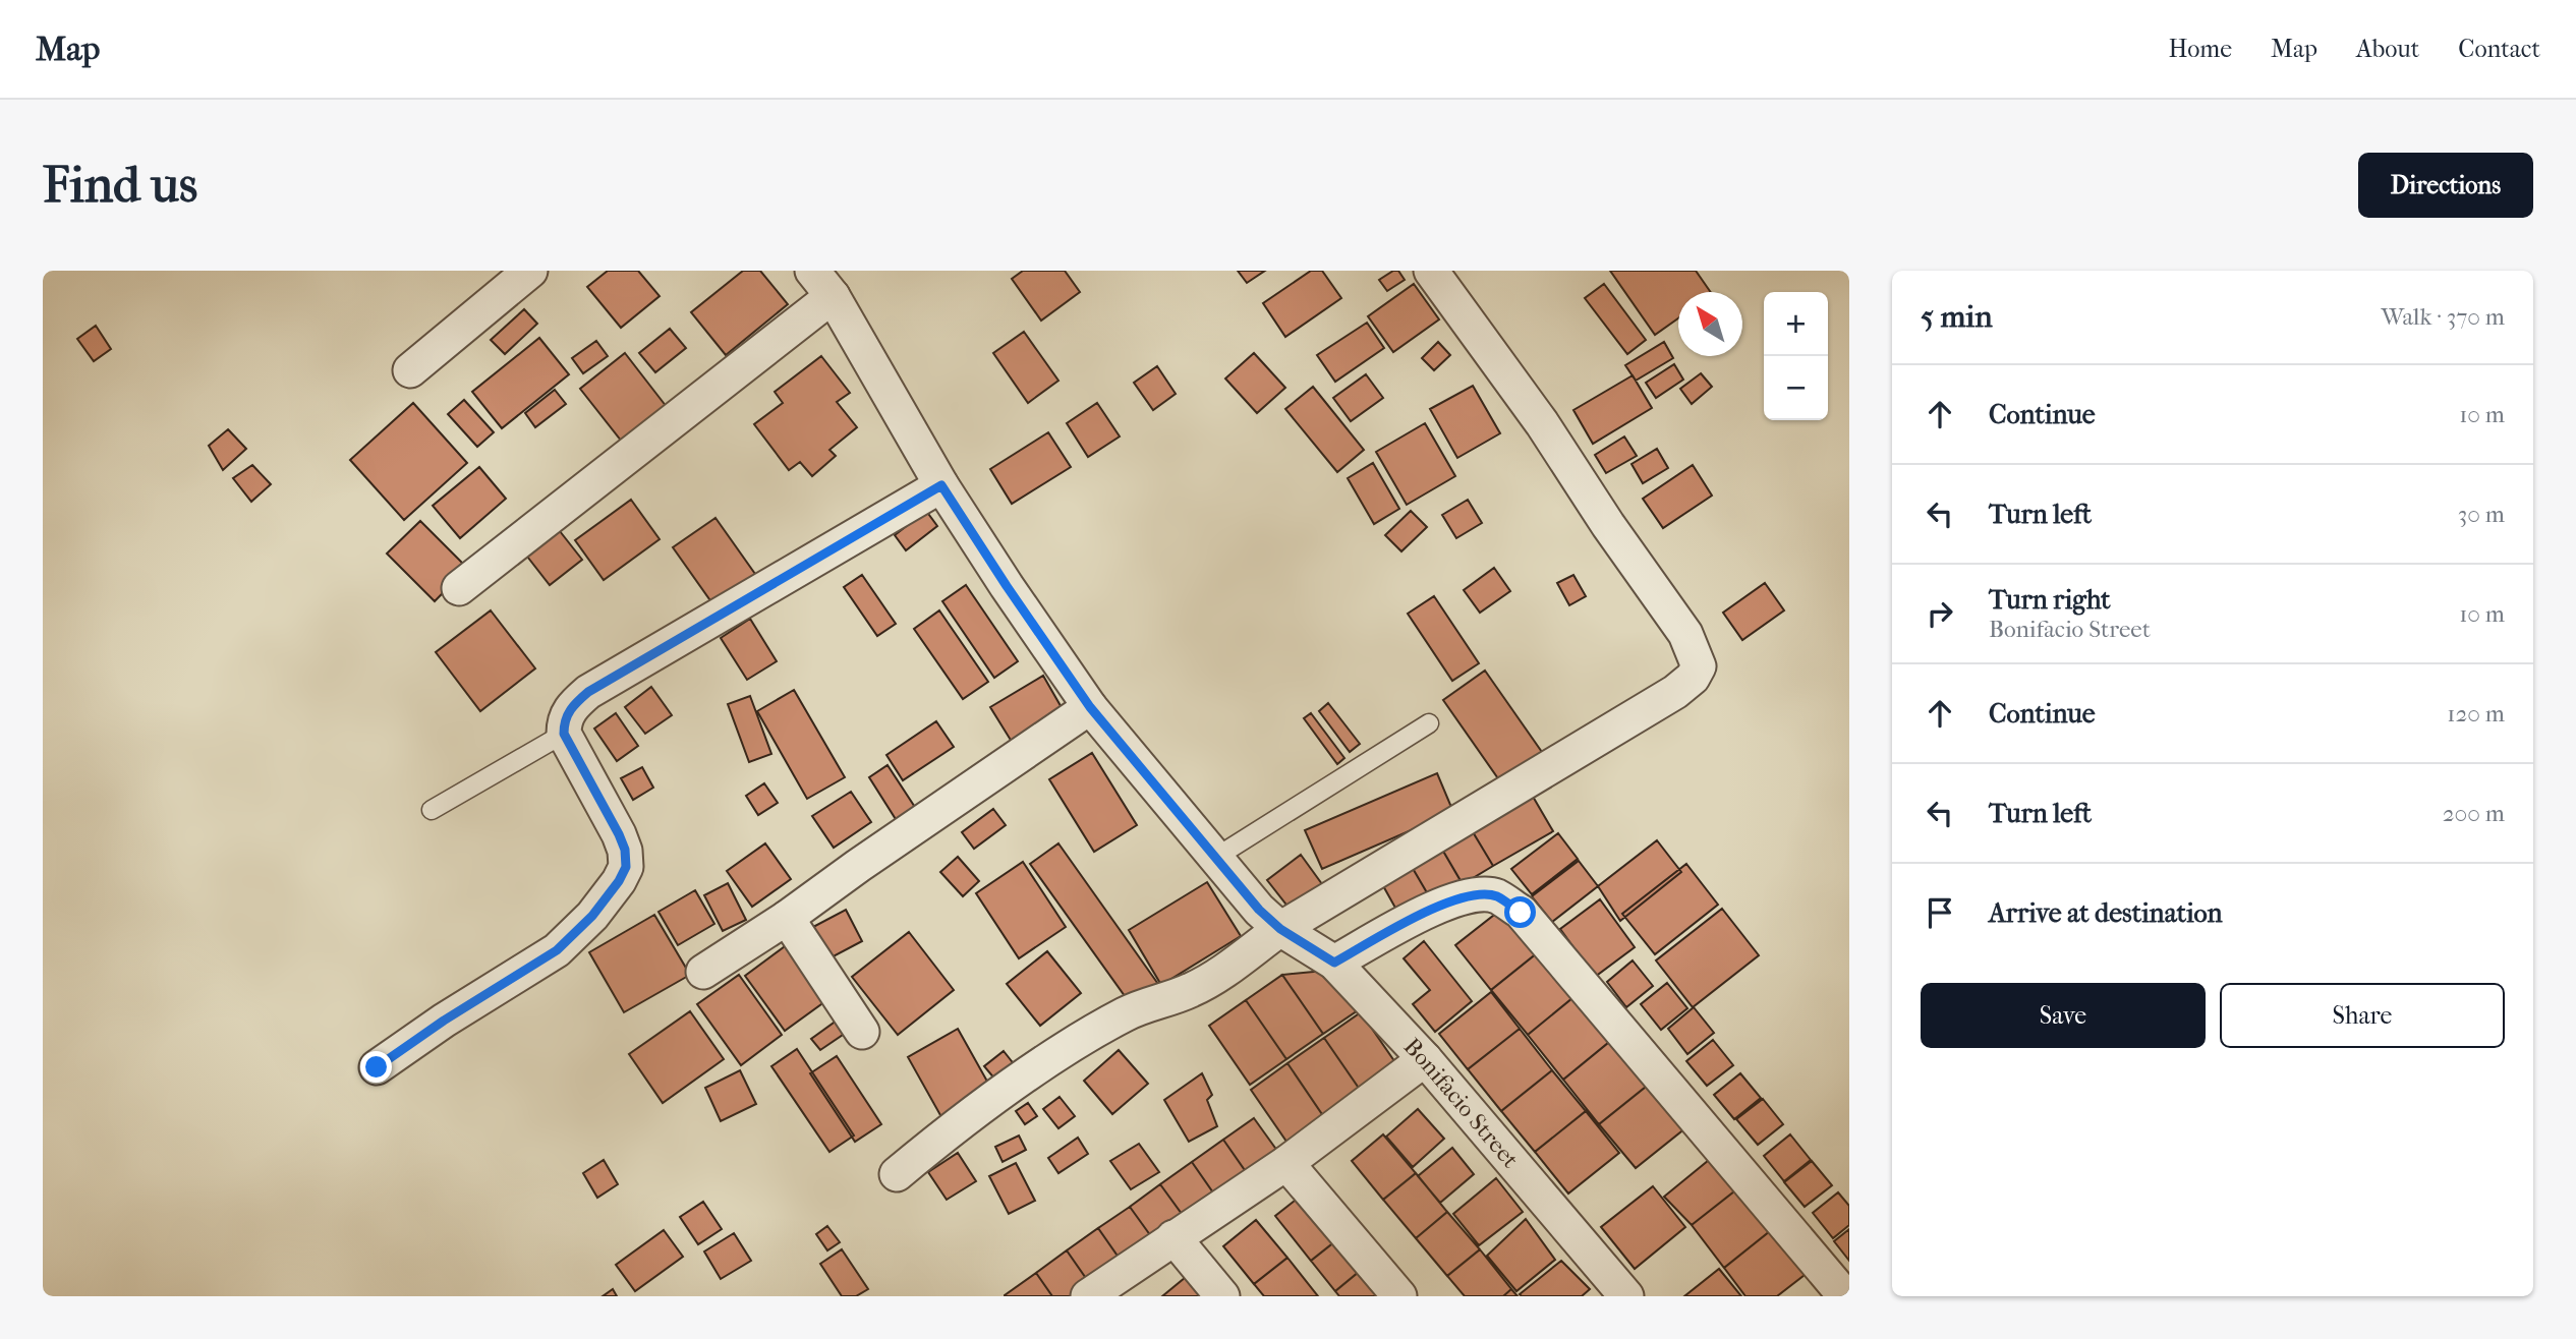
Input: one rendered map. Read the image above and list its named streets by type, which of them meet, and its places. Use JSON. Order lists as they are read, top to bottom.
{
  "streets": {
    "street": ["Bonifacio Street"]
  },
  "north": "top left",
  "page": {
    "header": "Map",
    "nav": [
      "Home",
      "Map",
      "About",
      "Contact"
    ],
    "buttons": [
      "Directions",
      ["Save", "Share"]
    ],
    "title": "Find us",
    "heading": ["5 min", "Walk · 370 m"],
    "map_buttons": ["+", "−"],
    "list": [
      ["Continue", "10 m"],
      ["Turn left", "30 m"],
      ["Turn right", "Bonifacio Street", "10 m"],
      ["Continue", "120 m"],
      ["Turn left", "200 m"],
      "Arrive at destination"
    ]
  }
}
